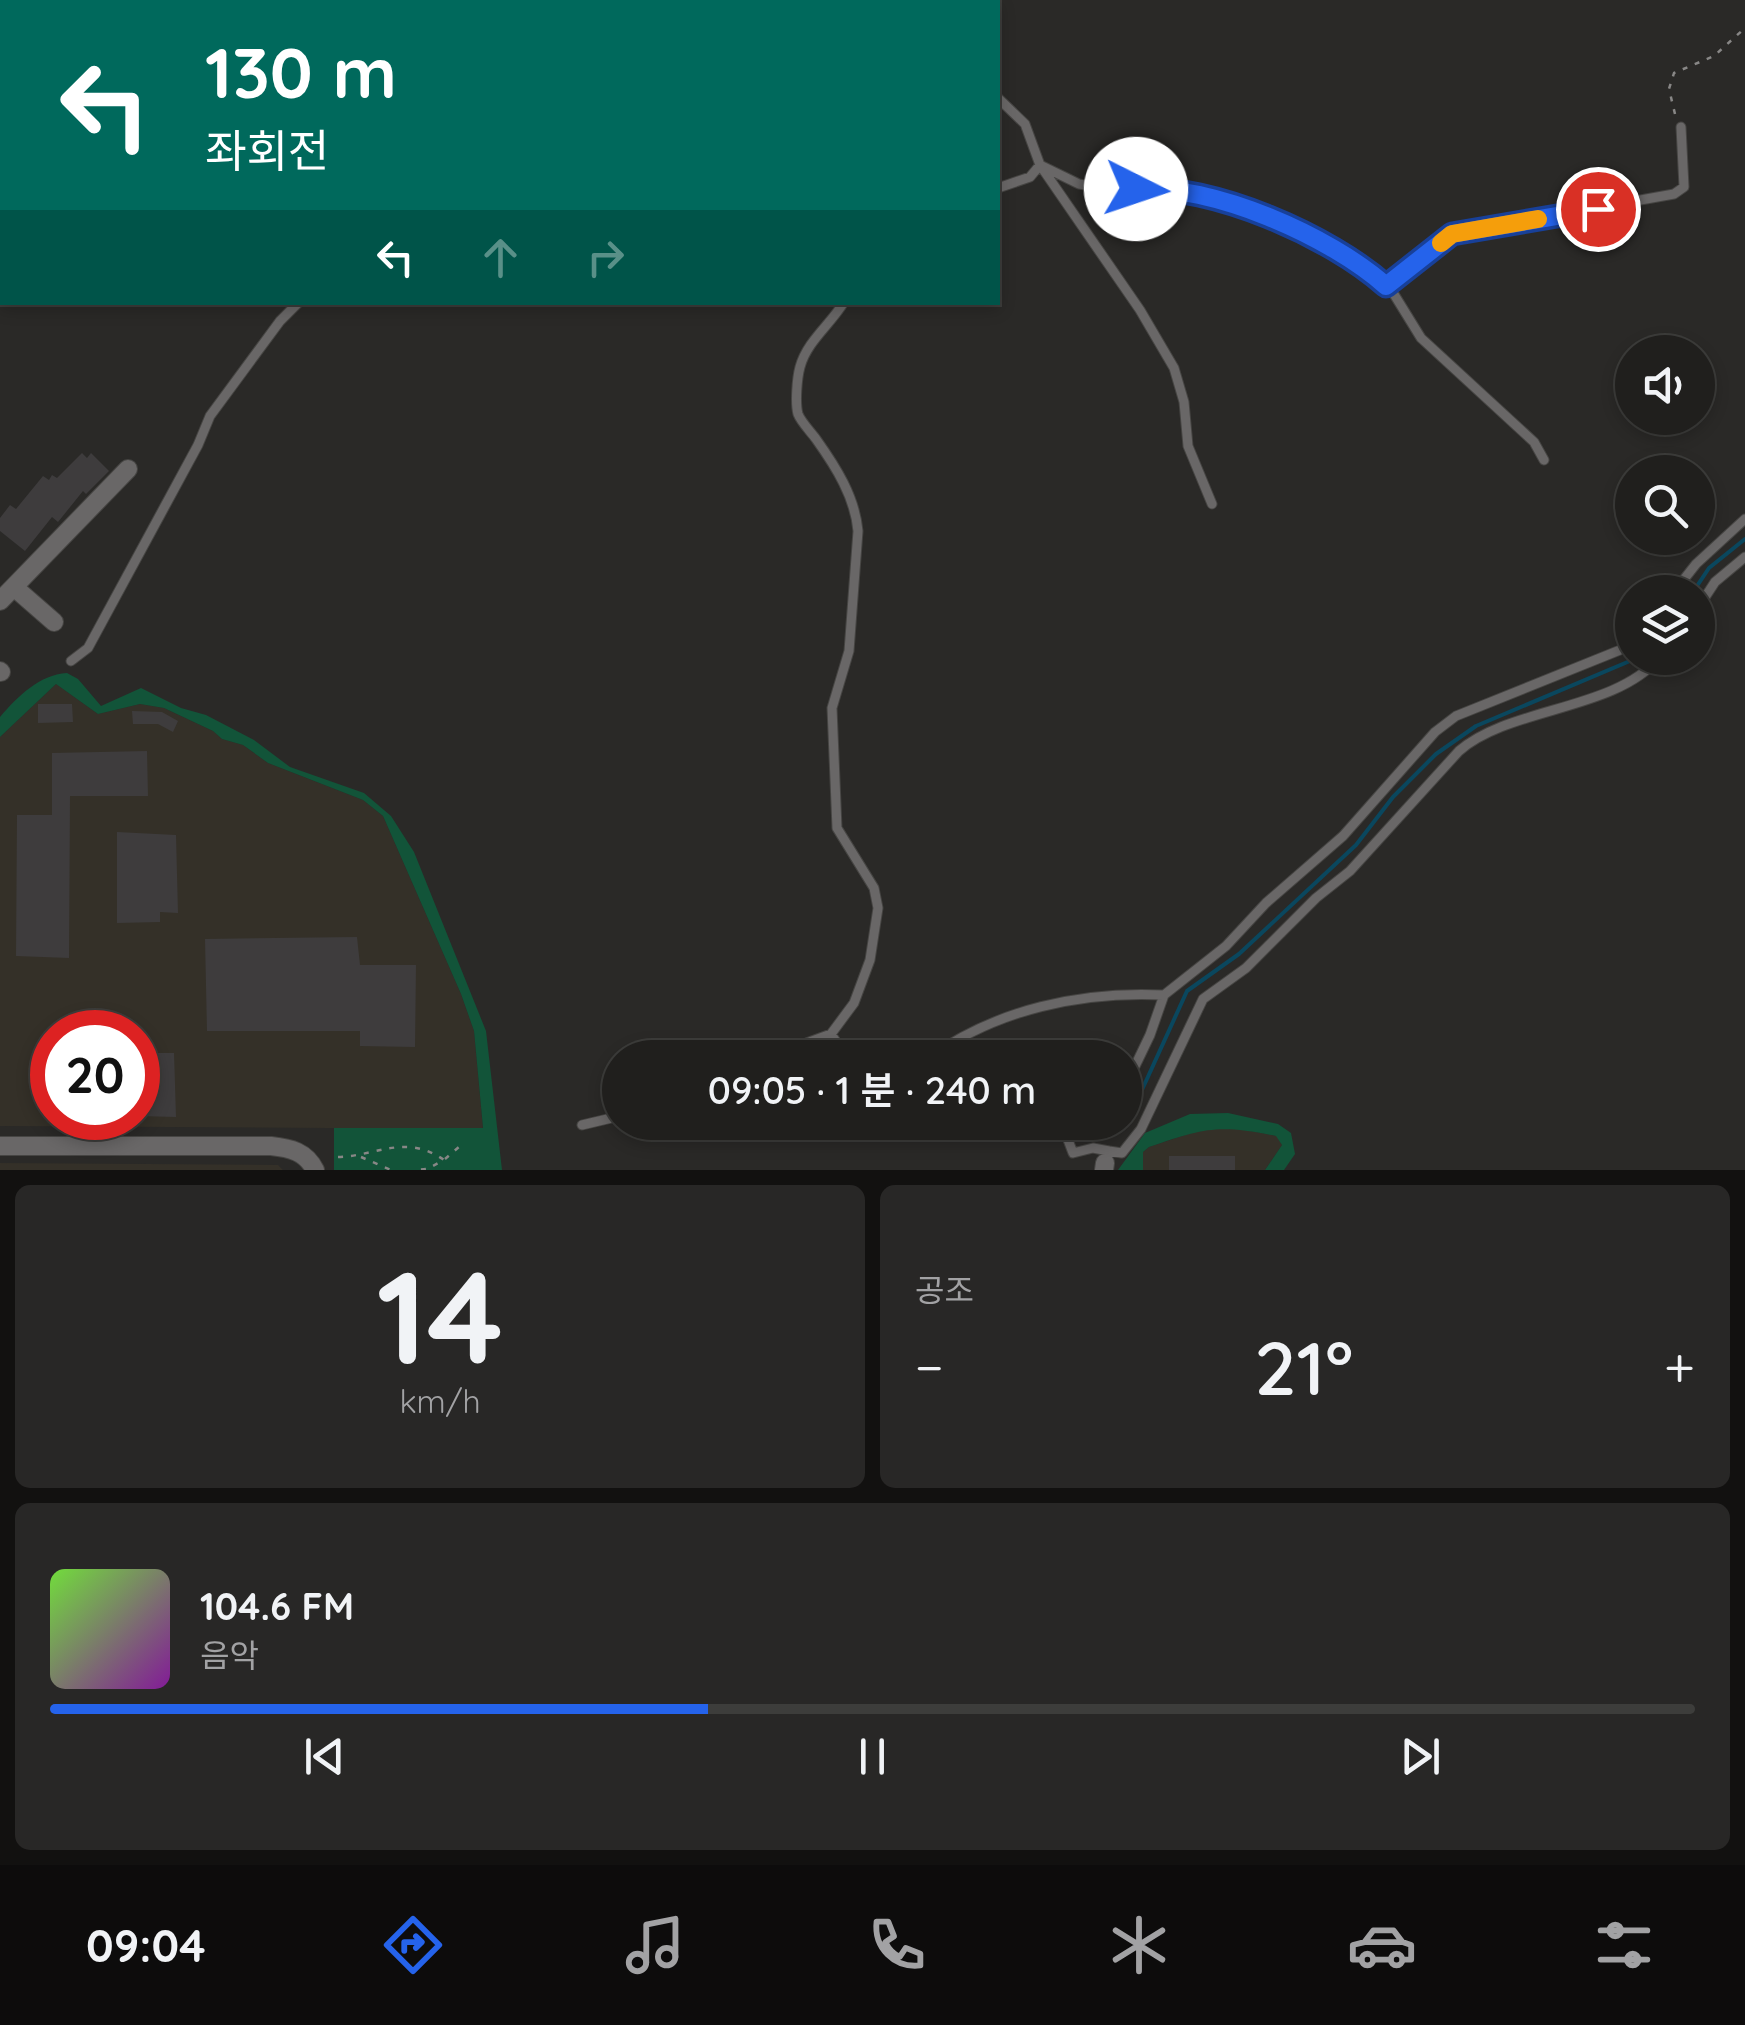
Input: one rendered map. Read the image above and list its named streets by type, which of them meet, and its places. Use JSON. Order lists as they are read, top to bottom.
{
  "page": {
    "turn": ["130 m", "좌회전"],
    "limit": "20",
    "trip": "09:05 · 1 분 · 240 m",
    "tile": [
      ["14", "km/h"],
      "공조"
    ],
    "heat": ["−", "21°", "+"],
    "song": ["104.6 FM", "음악"],
    "tabs": "09:04"
  }
}
